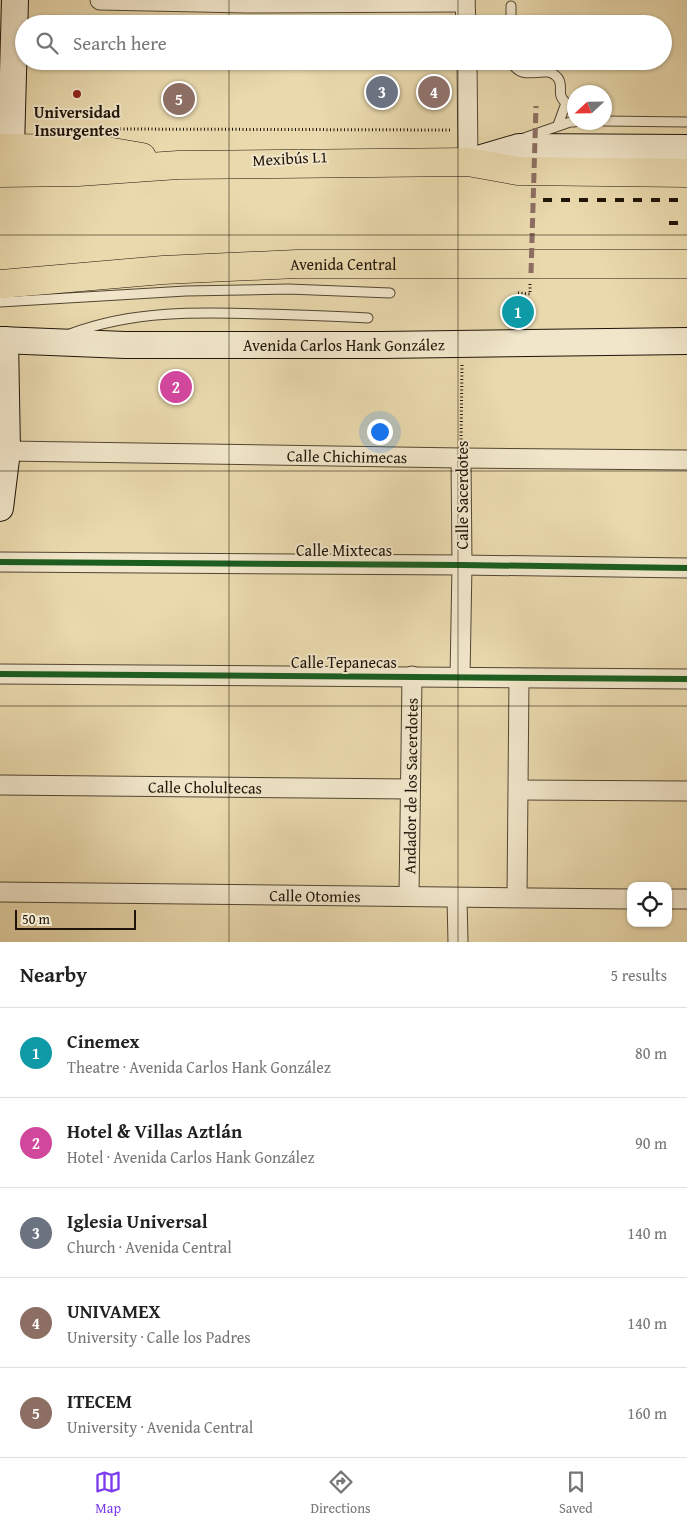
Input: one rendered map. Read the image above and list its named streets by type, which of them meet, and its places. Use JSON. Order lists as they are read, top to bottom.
{
  "streets": {
    "highway": ["Avenida Central"],
    "main road": ["Avenida Carlos Hank González"],
    "street": [
      "Calle Chichimecas",
      "Calle Sacerdotes",
      "Calle Mixtecas",
      "Calle Tepanecas",
      "Andador de los Sacerdotes",
      "Calle Cholultecas",
      "Calle Otomies"
    ],
    "lane": ["Mexibús L1"]
  },
  "crossings": [
    ["Avenida Carlos Hank González", "Calle Sacerdotes"],
    ["Calle Chichimecas", "Calle Sacerdotes"],
    ["Calle Sacerdotes", "Calle Mixtecas"],
    ["Calle Sacerdotes", "Calle Tepanecas"],
    ["Calle Tepanecas", "Andador de los Sacerdotes"],
    ["Andador de los Sacerdotes", "Calle Cholultecas"],
    ["Andador de los Sacerdotes", "Calle Otomies"]
  ],
  "places": ["Universidad Insurgentes"],
  "scale_bar": "50 m",
  "north": "left",
  "page": {
    "search": "Search here",
    "pins": [
      "3",
      "4",
      "5",
      "1",
      "2"
    ],
    "scale": "50 m",
    "heading": ["Nearby", "5 results"],
    "list": [
      {
        "mark": "1",
        "name": "Cinemex",
        "note": "Theatre · Avenida Carlos Hank González",
        "value": "80 m"
      },
      {
        "mark": "2",
        "name": "Hotel & Villas Aztlán",
        "note": "Hotel · Avenida Carlos Hank González",
        "value": "90 m"
      },
      {
        "mark": "3",
        "name": "Iglesia Universal",
        "note": "Church · Avenida Central",
        "value": "140 m"
      },
      {
        "mark": "4",
        "name": "UNIVAMEX",
        "note": "University · Calle los Padres",
        "value": "140 m"
      },
      {
        "mark": "5",
        "name": "ITECEM",
        "note": "University · Avenida Central",
        "value": "160 m"
      }
    ],
    "nav": ["Map", "Directions", "Saved"]
  }
}
